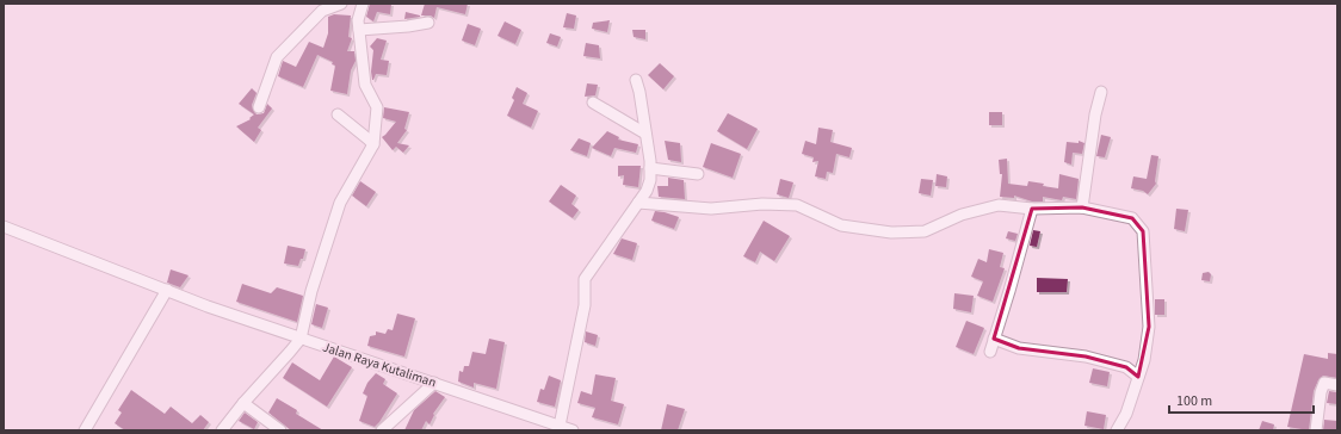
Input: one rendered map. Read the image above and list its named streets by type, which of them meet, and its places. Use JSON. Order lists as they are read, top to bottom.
{
  "streets": {
    "street": ["Jalan Raya Kutaliman"]
  },
  "scale_bar": "100 m"
}
